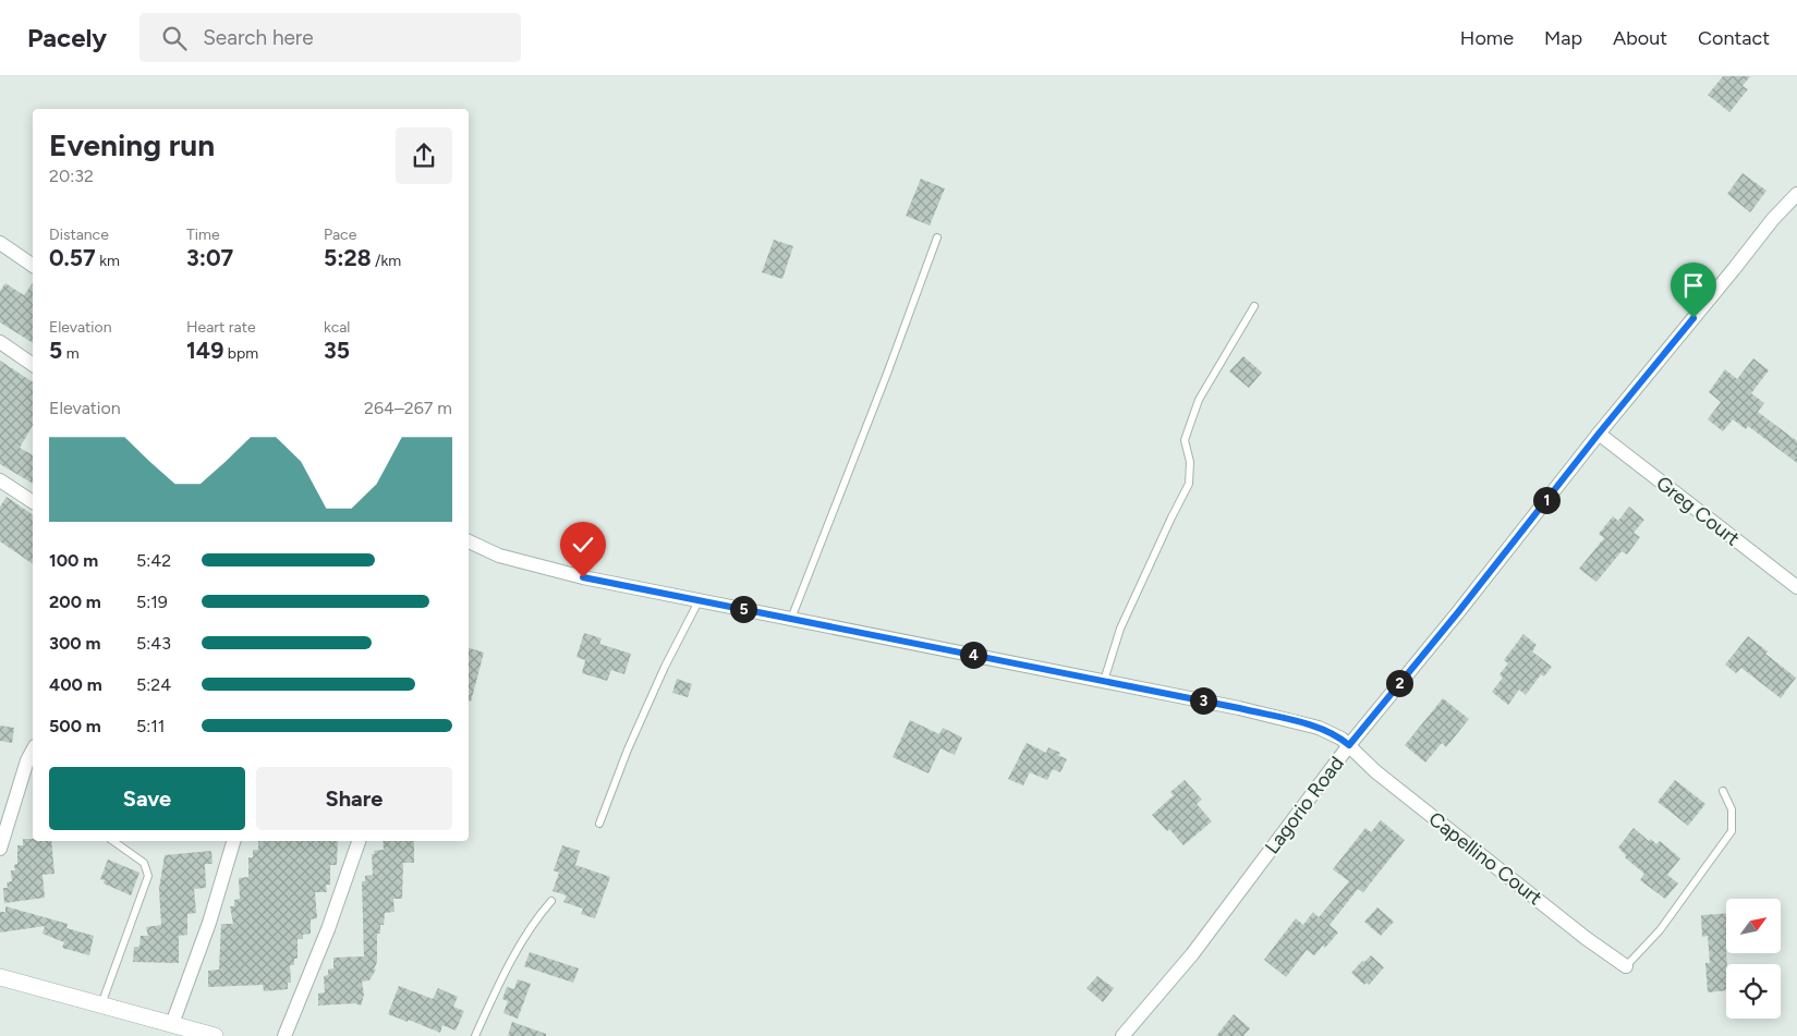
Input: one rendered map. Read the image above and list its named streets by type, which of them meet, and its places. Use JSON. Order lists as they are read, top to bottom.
{
  "streets": {
    "street": ["Greg Court", "Lagorio Road", "Capellino Court"]
  },
  "crossings": [
    ["Greg Court", "Lagorio Road"],
    ["Lagorio Road", "Capellino Court"]
  ],
  "north": "top right",
  "page": {
    "header": "Pacely",
    "search": "Search here",
    "nav": [
      "Home",
      "Map",
      "About",
      "Contact"
    ],
    "heading": ["Evening run", "20:32"],
    "stats": [
      ["Distance", "0.57 km"],
      ["Time", "3:07"],
      ["Pace", "5:28 /km"],
      ["Elevation", "5 m"],
      ["Heart rate", "149 bpm"],
      ["kcal", "35"]
    ],
    "chart": ["Elevation", "264–267 m"],
    "pins": [
      "1",
      "5",
      "4",
      "2",
      "3"
    ],
    "list": [
      {
        "name": "100 m",
        "note": "5:42"
      },
      {
        "name": "200 m",
        "note": "5:19"
      },
      {
        "name": "300 m",
        "note": "5:43"
      },
      {
        "name": "400 m",
        "note": "5:24"
      },
      {
        "name": "500 m",
        "note": "5:11"
      }
    ],
    "buttons": ["Save", "Share"]
  }
}
